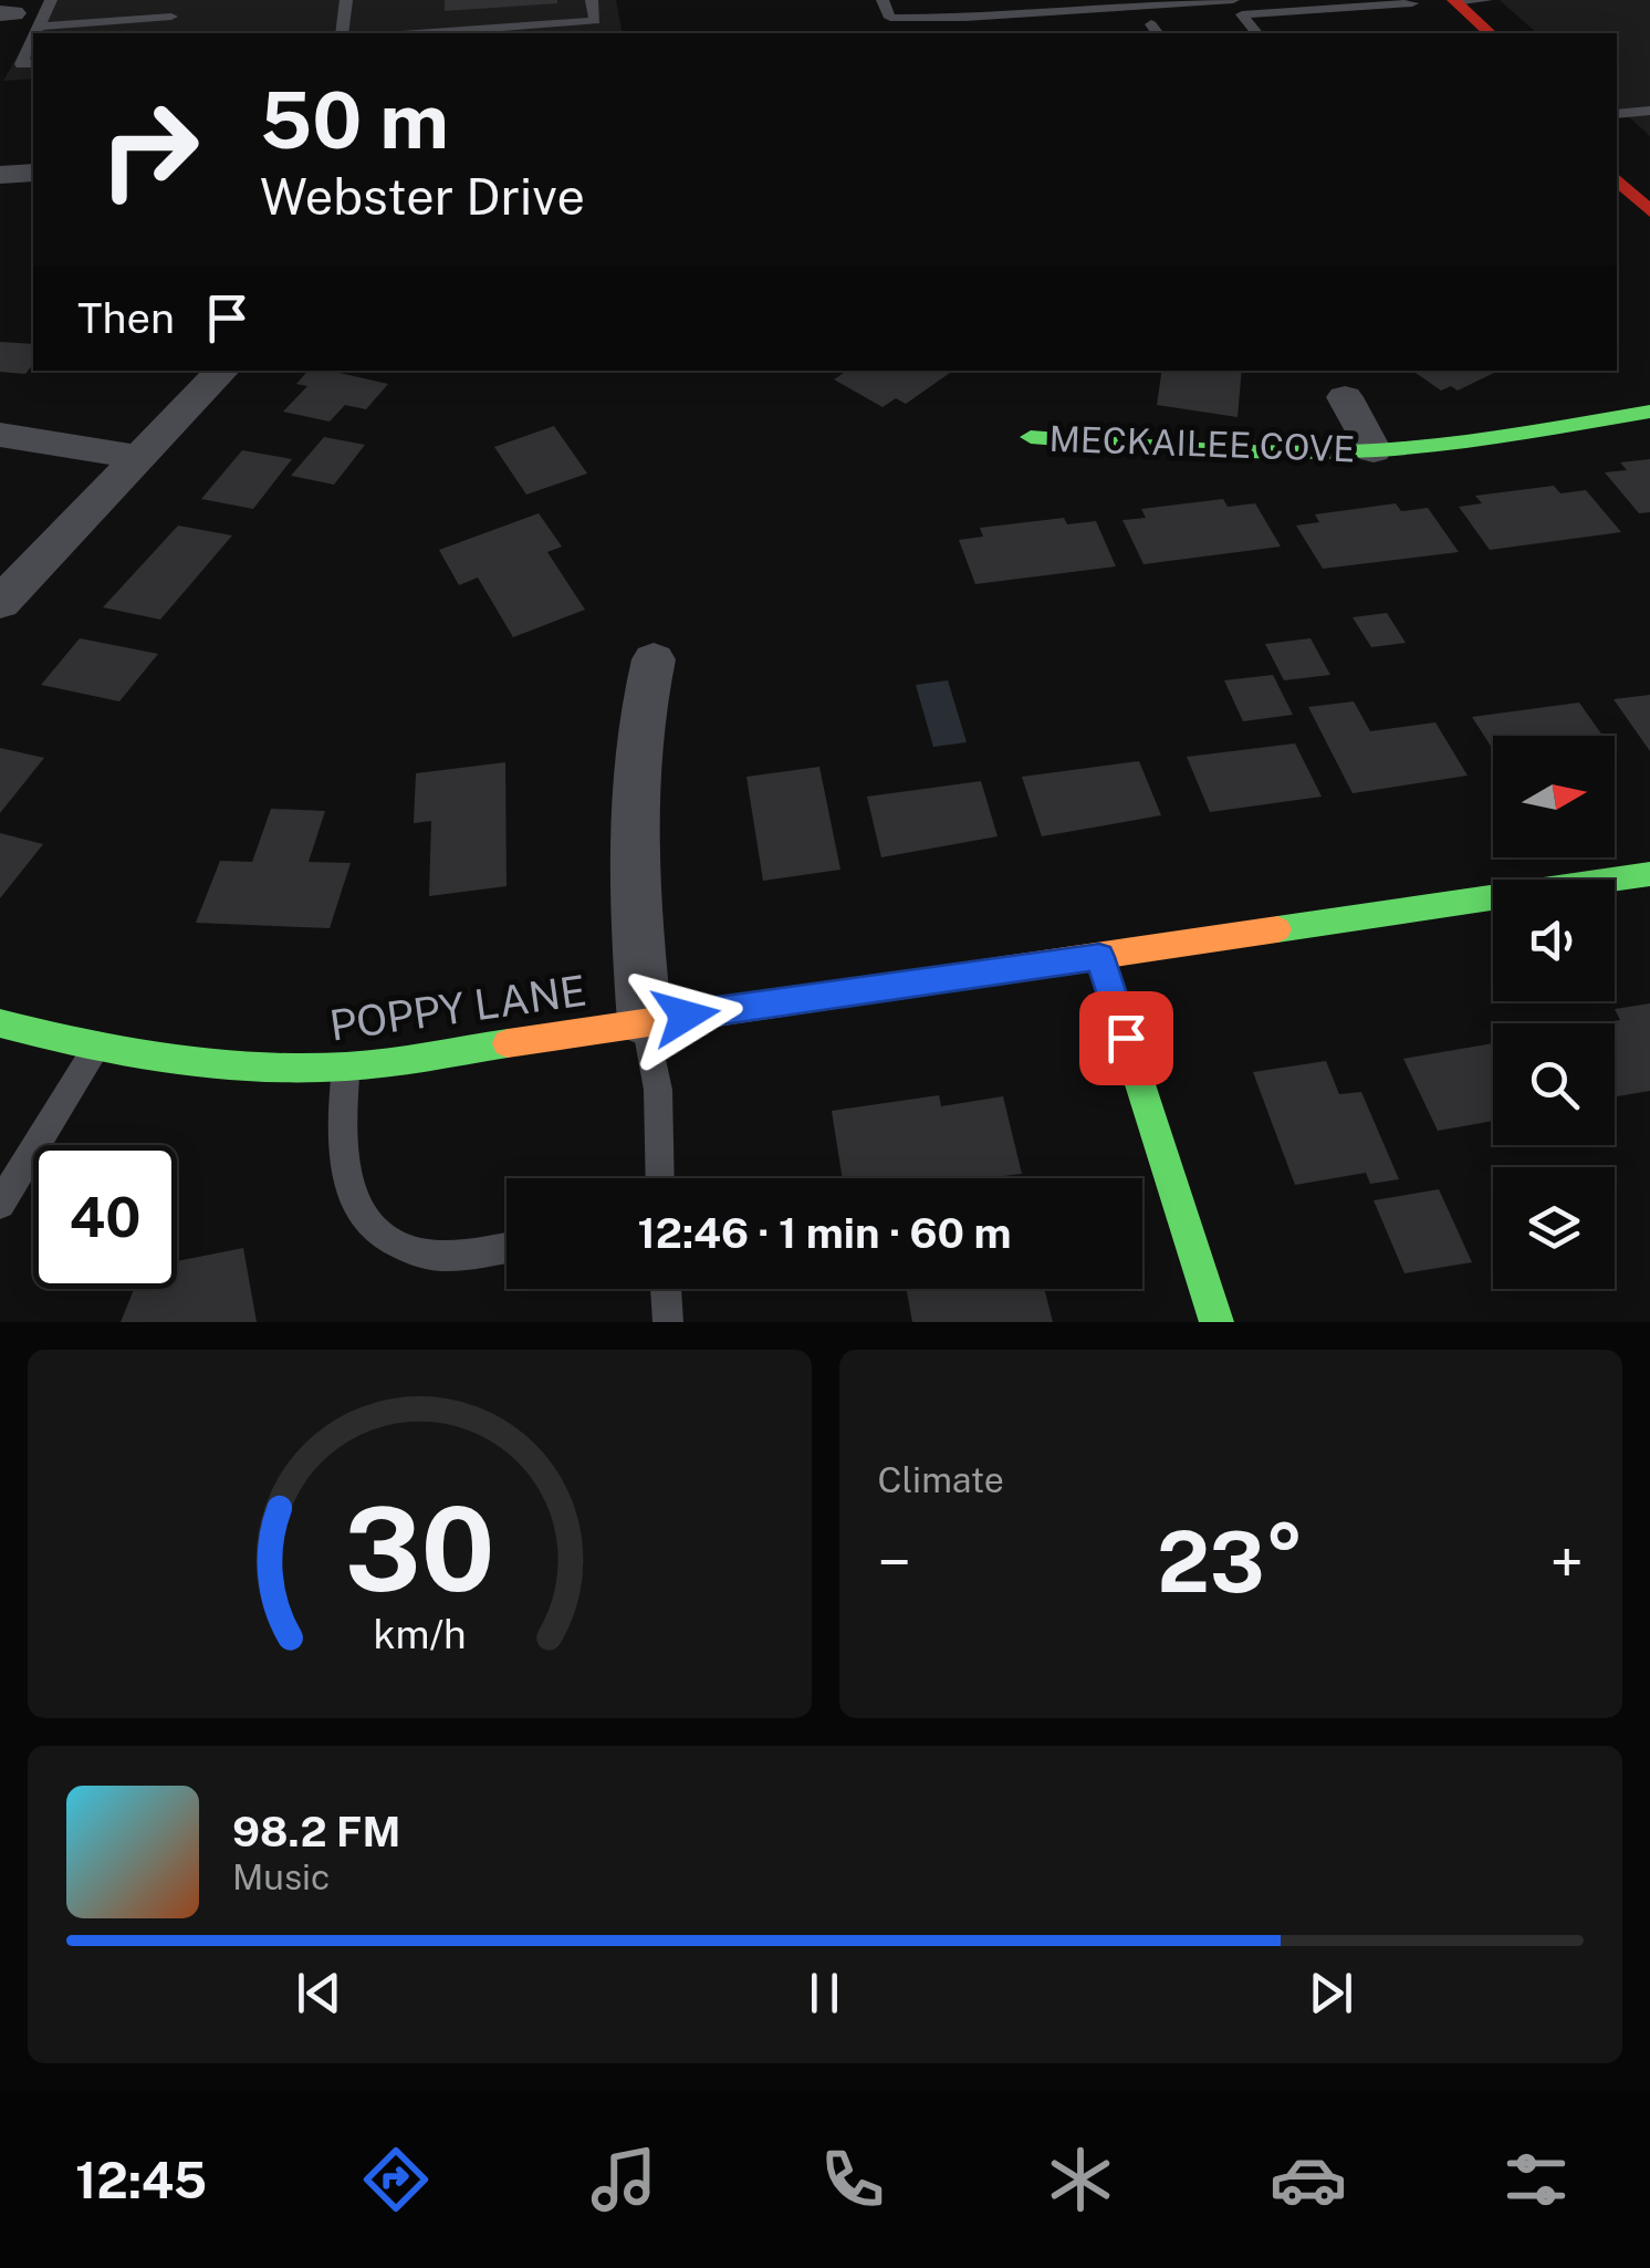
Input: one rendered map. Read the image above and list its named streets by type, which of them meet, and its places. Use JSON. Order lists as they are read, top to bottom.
{
  "streets": {
    "street": ["MECKAILEE COVE", "POPPY LANE"]
  },
  "north": "right",
  "page": {
    "turn": ["50 m", "Webster Drive"],
    "then": "Then",
    "limit": "40",
    "trip": "12:46 · 1 min · 60 m",
    "tile": "Climate",
    "heat": ["−", "23°", "+"],
    "song": ["98.2 FM", "Music"],
    "tabs": "12:45",
    "gauge": ["30", "km/h"]
  }
}
